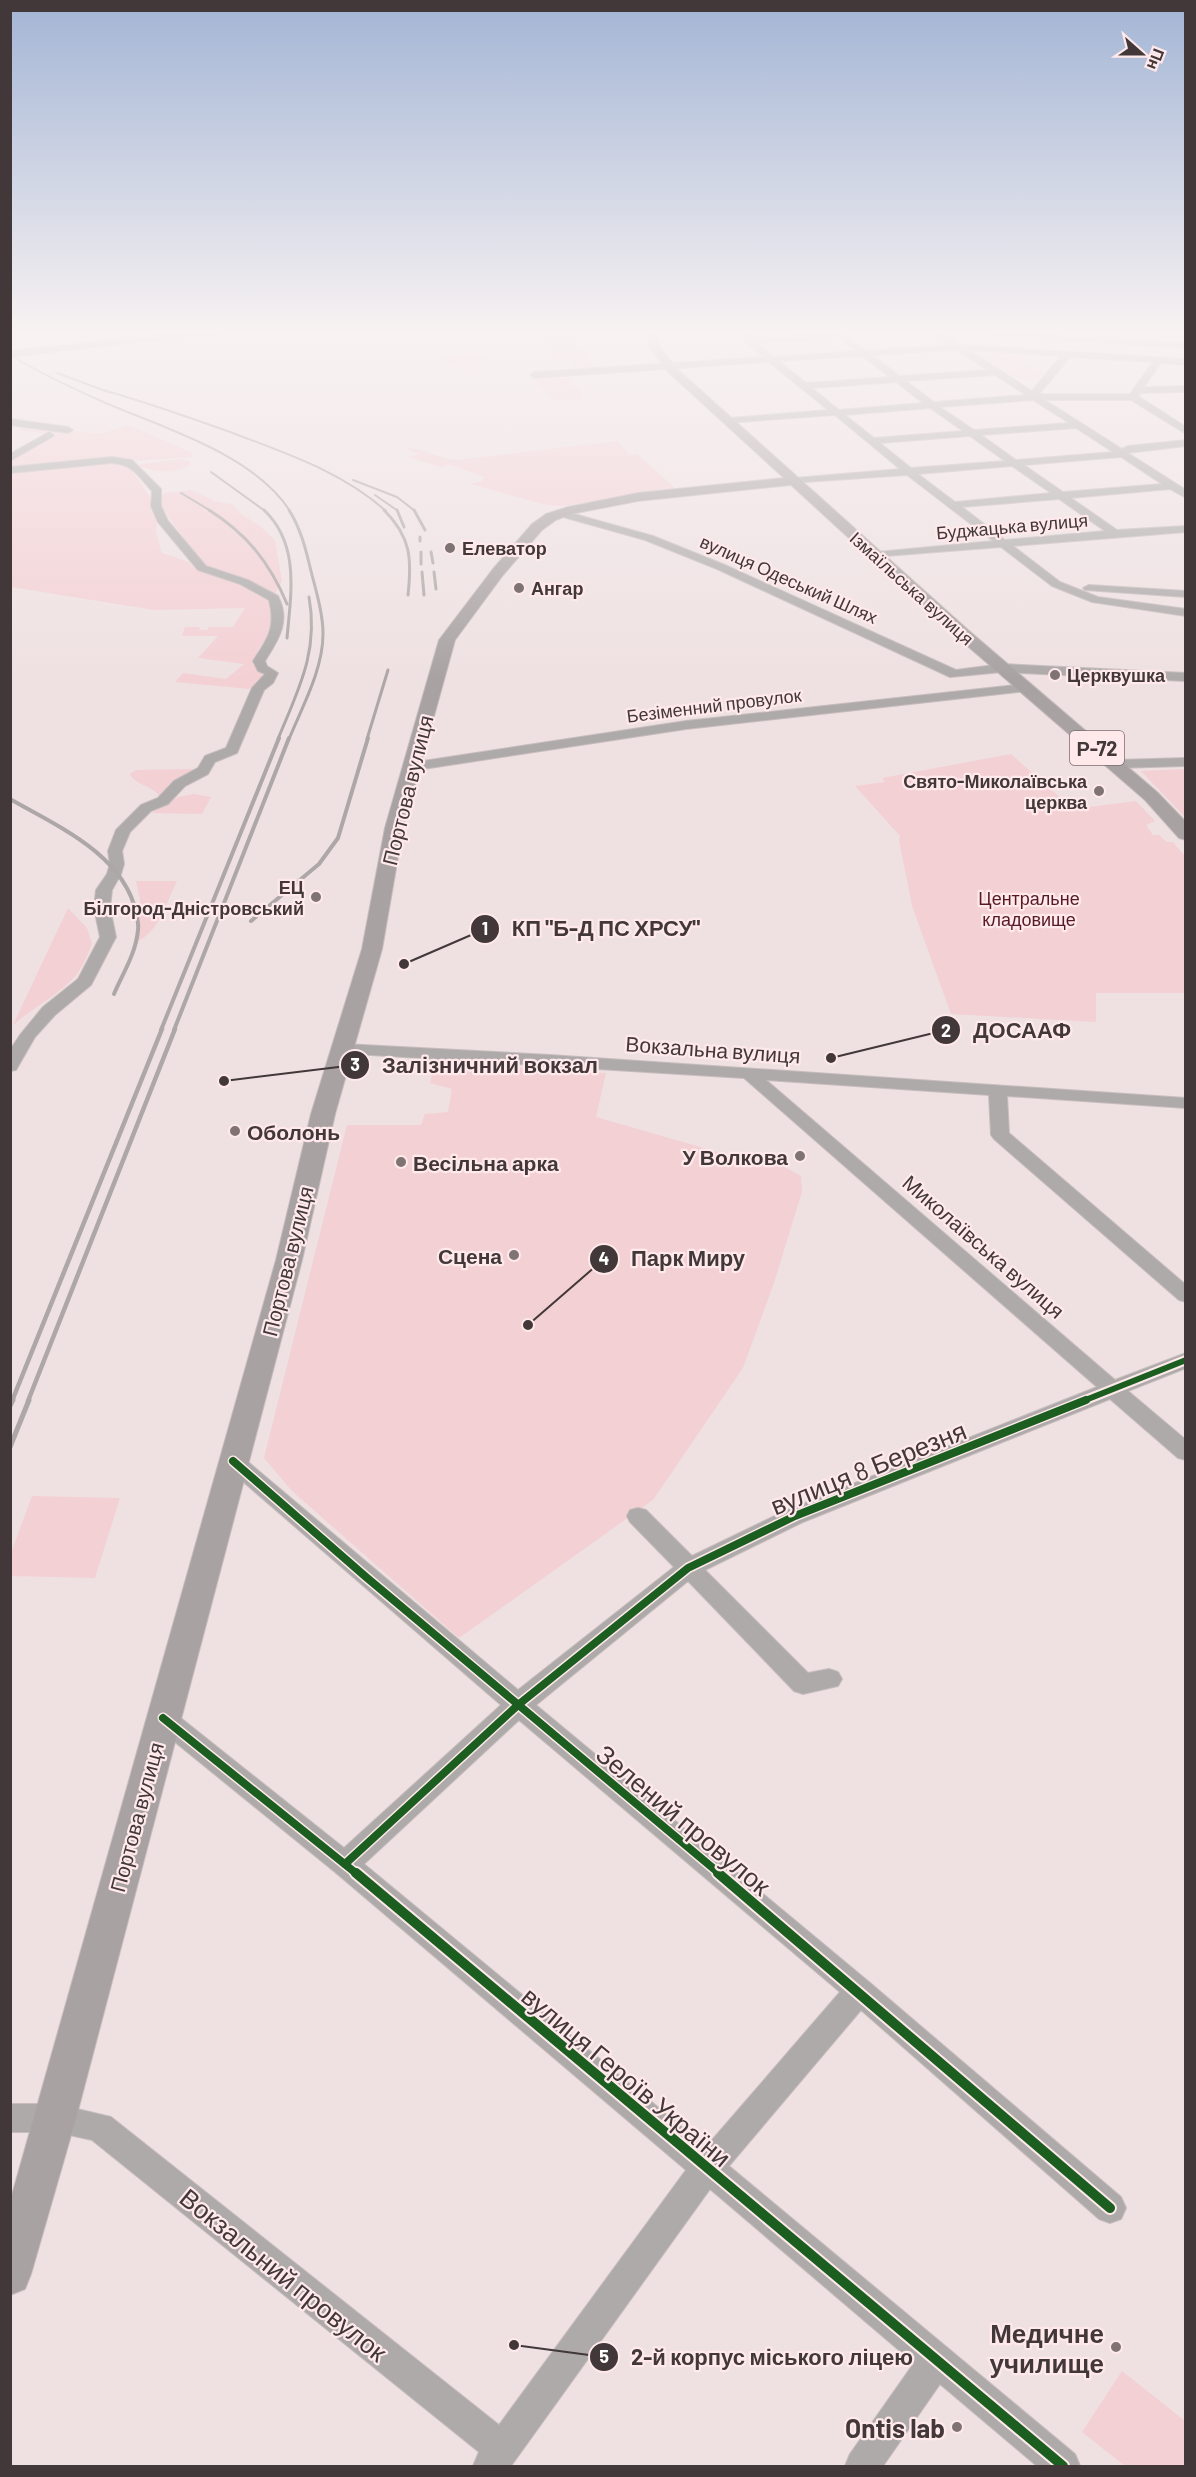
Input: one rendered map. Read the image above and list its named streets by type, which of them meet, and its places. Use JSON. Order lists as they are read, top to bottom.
{
  "streets": {
    "main road": ["Ізмаїльська вулиця", "Р-72", "Портова вулиця"],
    "street": [
      "Буджацька вулиця",
      "вулиця Одеський Шлях",
      "Безіменний провулок",
      "Вокзальна вулиця",
      "Миколаївська вулиця",
      "вулиця 8 Березня",
      "Зелений провулок",
      "вулиця Героїв України",
      "Вокзальний провулок"
    ]
  },
  "crossings": [
    ["Буджацька вулиця", "Ізмаїльська вулиця"],
    ["вулиця Одеський Шлях", "Безіменний провулок"],
    ["вулиця Одеський Шлях", "Портова вулиця"],
    ["Ізмаїльська вулиця", "Безіменний провулок"],
    ["Ізмаїльська вулиця", "Портова вулиця"],
    ["Безіменний провулок", "Портова вулиця"],
    ["Портова вулиця", "Вокзальна вулиця"],
    ["Портова вулиця", "Зелений провулок"],
    ["Портова вулиця", "вулиця Героїв України"],
    ["Портова вулиця", "Вокзальний провулок"],
    ["Вокзальна вулиця", "Миколаївська вулиця"],
    ["Миколаївська вулиця", "вулиця 8 Березня"],
    ["вулиця 8 Березня", "Зелений провулок"],
    ["вулиця 8 Березня", "вулиця Героїв України"]
  ],
  "parks": ["Центральне кладовище"],
  "places": [
    "Елеватор",
    "Ангар",
    "Церквушка",
    "Свято-Миколаївська церква",
    "ЕЦ Білгород-Дністровський",
    "КП \"Б-Д ПС ХРСУ\"",
    "ДОСААФ",
    "Залізничний вокзал",
    "Оболонь",
    "У Волкова",
    "Весільна арка",
    "Сцена",
    "Парк Миру",
    "2-й корпус міського ліцею",
    "Медичне училище",
    "Ontis lab"
  ],
  "north": "right"
}
